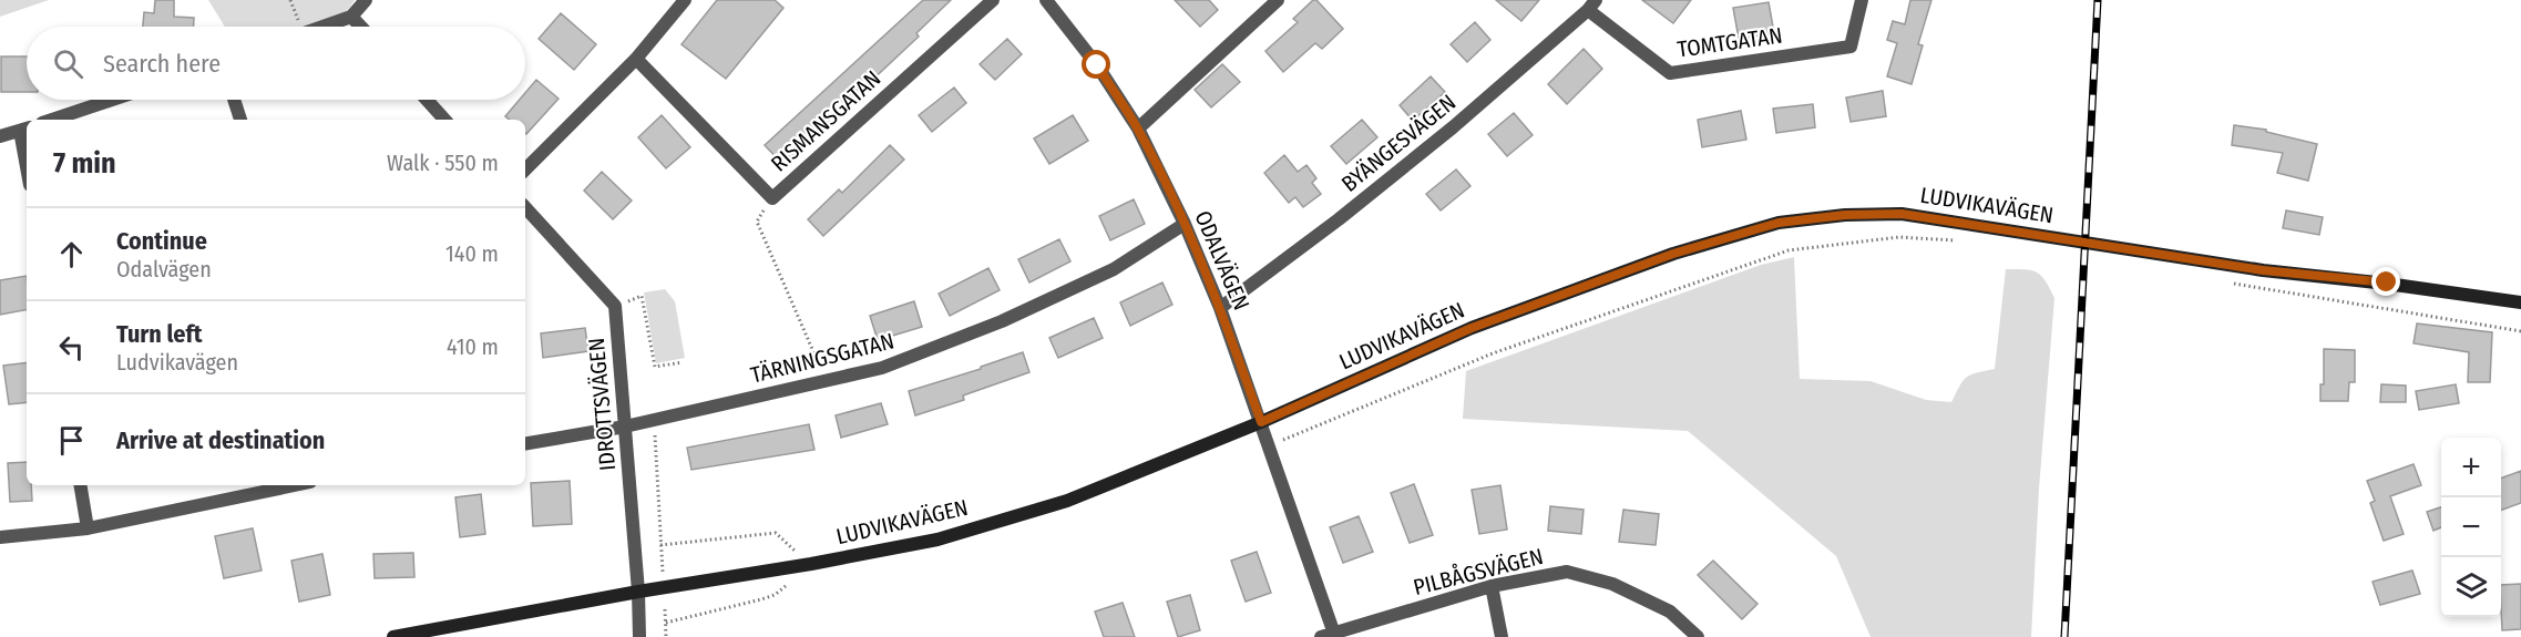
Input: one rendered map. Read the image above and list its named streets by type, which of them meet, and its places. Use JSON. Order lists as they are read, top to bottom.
{
  "streets": {
    "street": [
      "TOMTGATAN",
      "RISMANSGATAN",
      "BYÄNGESVÄGEN",
      "LUDVIKAVÄGEN",
      "ODALVÄGEN",
      "TÄRNINGSGATAN",
      "IDROTTSVÄGEN",
      "PILBÅGSVÄGEN"
    ]
  },
  "crossings": [
    ["TOMTGATAN", "BYÄNGESVÄGEN"],
    ["BYÄNGESVÄGEN", "ODALVÄGEN"],
    ["LUDVIKAVÄGEN", "ODALVÄGEN"],
    ["LUDVIKAVÄGEN", "IDROTTSVÄGEN"],
    ["ODALVÄGEN", "TÄRNINGSGATAN"],
    ["ODALVÄGEN", "PILBÅGSVÄGEN"],
    ["TÄRNINGSGATAN", "IDROTTSVÄGEN"]
  ],
  "page": {
    "search": "Search here",
    "heading": ["7 min", "Walk · 550 m"],
    "list": [
      ["Continue", "Odalvägen", "140 m"],
      ["Turn left", "Ludvikavägen", "410 m"],
      "Arrive at destination"
    ],
    "map_buttons": ["+", "−"]
  }
}
